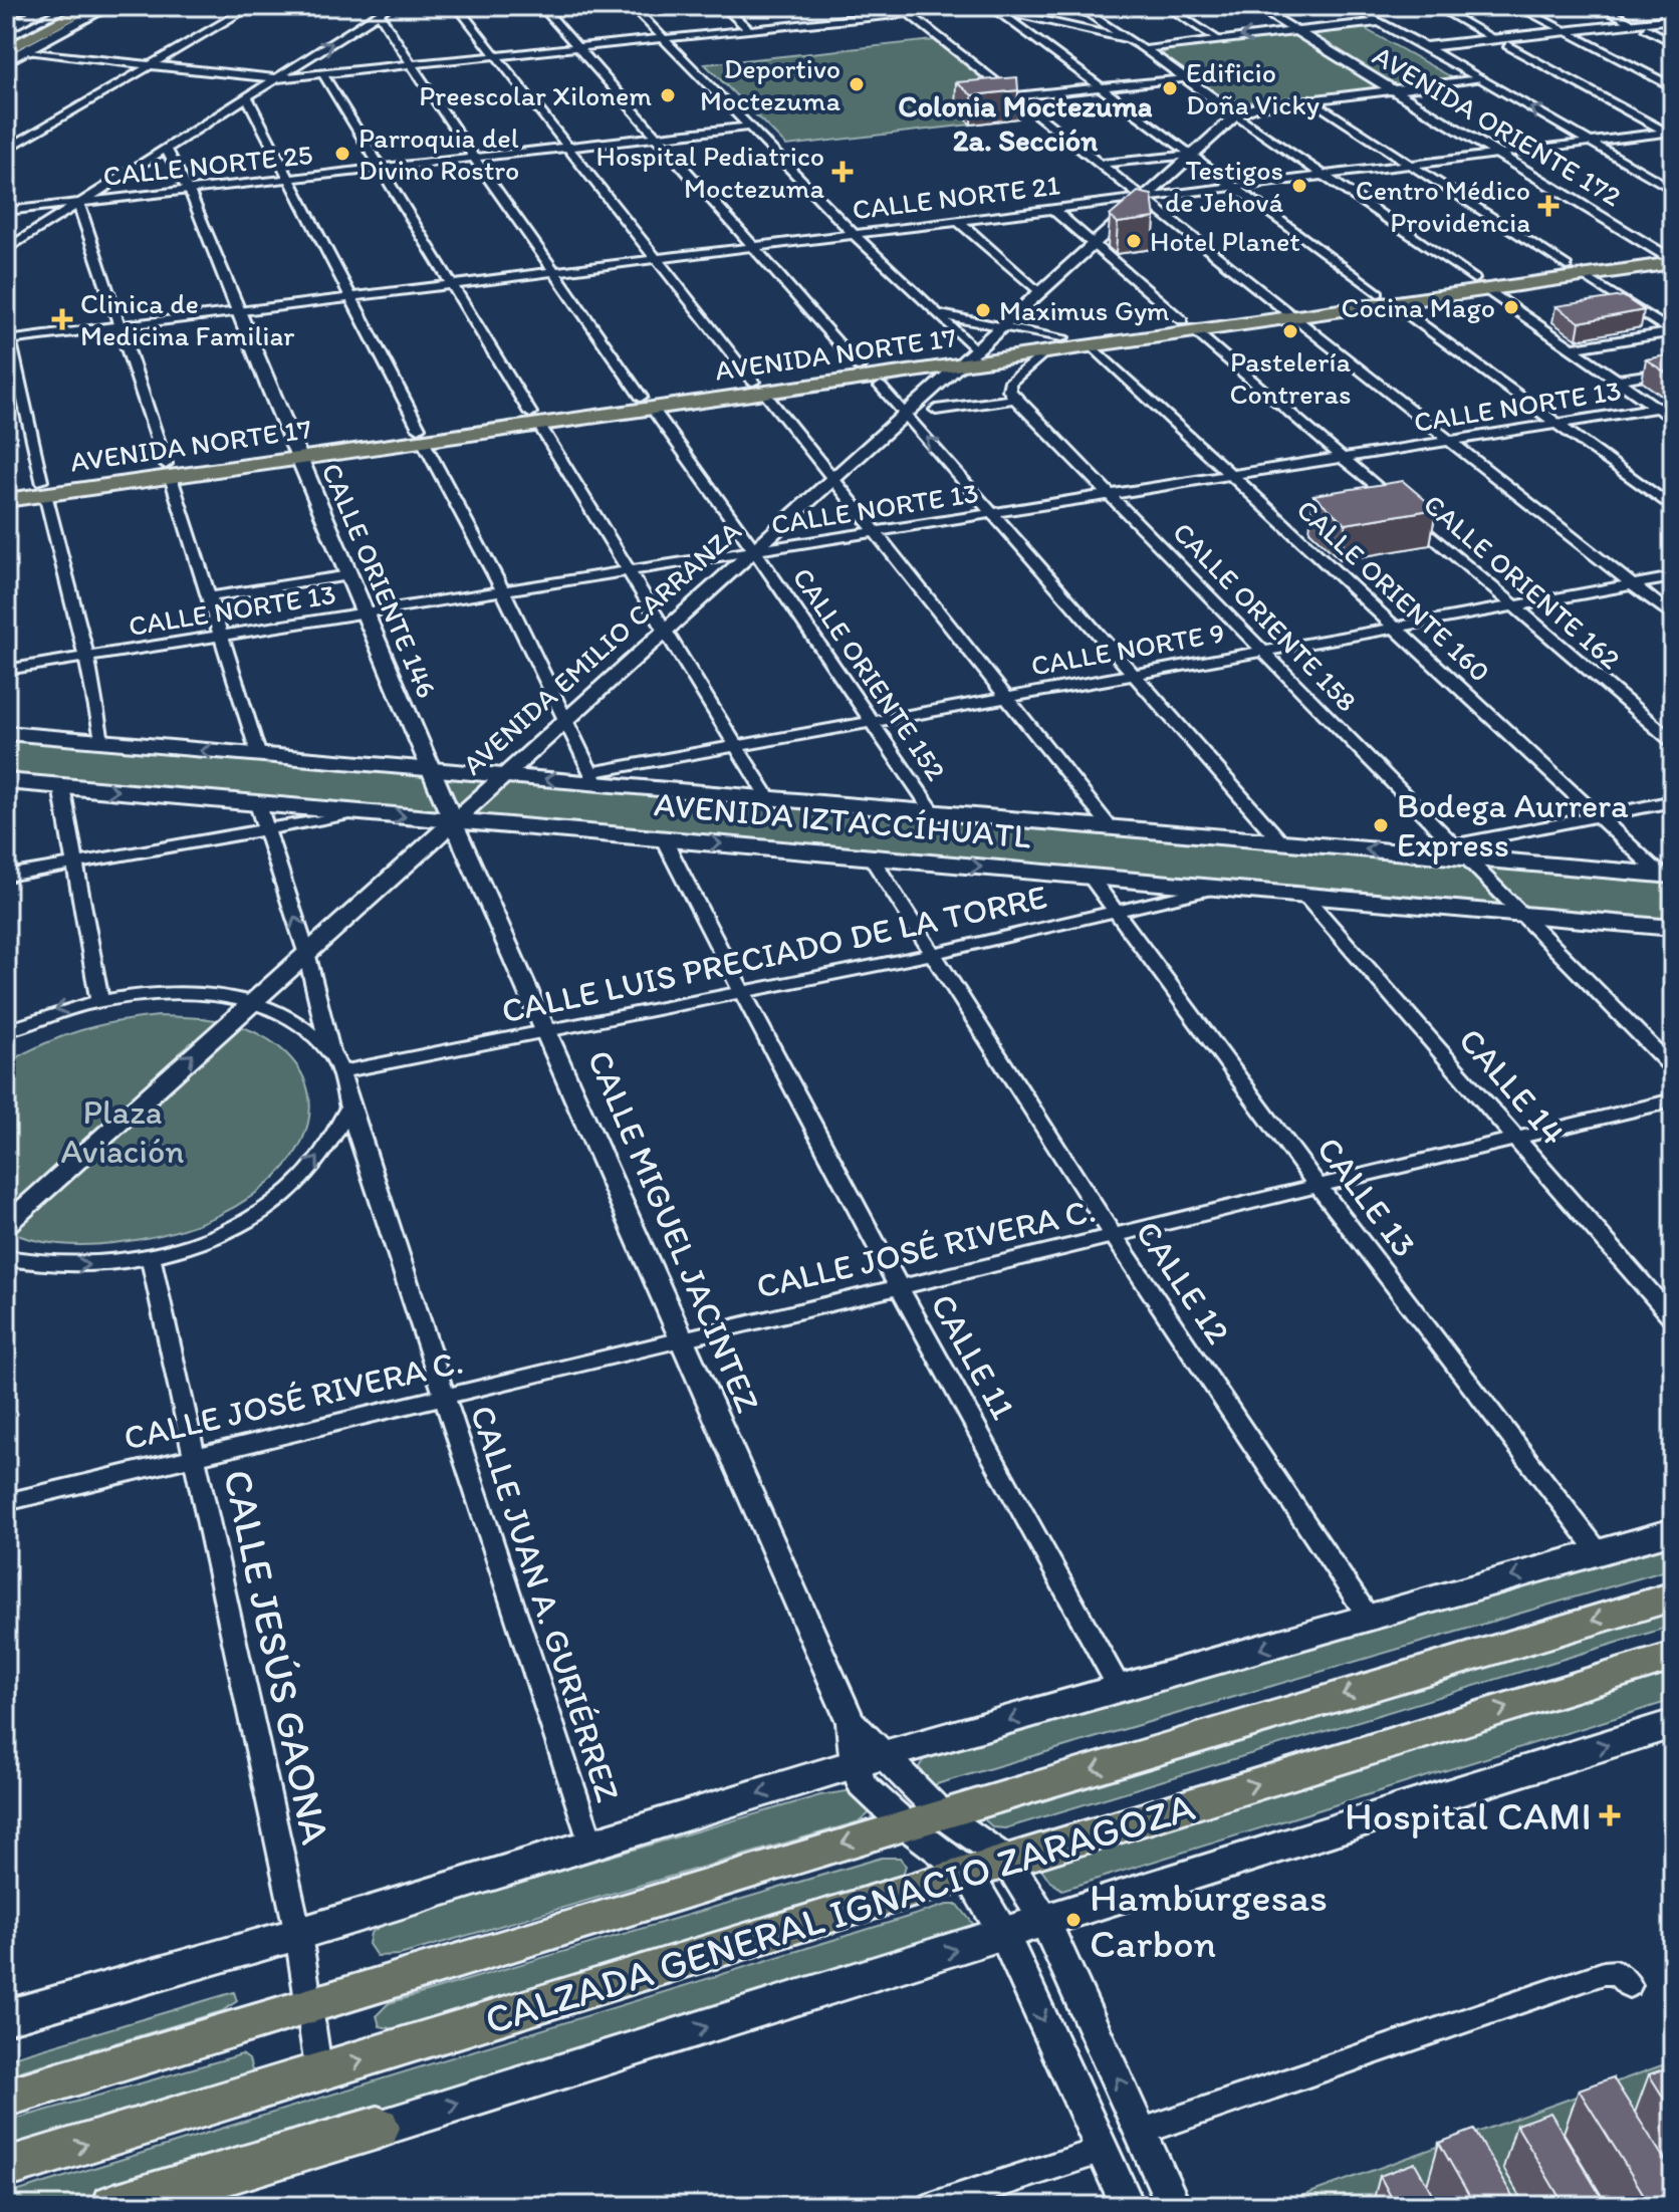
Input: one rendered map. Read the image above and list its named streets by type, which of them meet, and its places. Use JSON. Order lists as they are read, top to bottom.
{
  "streets": {
    "main road": ["AVENIDA NORTE 17", "AVENIDA IZTACCÍHUATL", "CALZADA GENERAL IGNACIO ZARAGOZA"],
    "street": [
      "AVENIDA ORIENTE 172",
      "CALLE NORTE 25",
      "CALLE NORTE 21",
      "CALLE NORTE 13",
      "CALLE ORIENTE 146",
      "CALLE ORIENTE 162",
      "CALLE ORIENTE 160",
      "CALLE ORIENTE 158",
      "AVENIDA EMILIO CARRANZA",
      "CALLE NORTE 9",
      "CALLE ORIENTE 152",
      "CALLE LUIS PRECIADO DE LA TORRE",
      "CALLE 14",
      "CALLE 13",
      "CALLE MIGUEL JACINTEZ",
      "CALLE JOSÉ RIVERA C.",
      "CALLE 12",
      "CALLE 11",
      "CALLE JUAN A. GURIÉRREZ",
      "CALLE JESÚS GAONA"
    ]
  },
  "crossings": [
    ["AVENIDA ORIENTE 172", "CALLE NORTE 21"],
    ["AVENIDA ORIENTE 172", "AVENIDA NORTE 17"],
    ["CALLE NORTE 25", "CALLE ORIENTE 146"],
    ["CALLE NORTE 25", "CALLE ORIENTE 152"],
    ["CALLE NORTE 21", "CALLE ORIENTE 146"],
    ["CALLE NORTE 21", "CALLE ORIENTE 162"],
    ["CALLE NORTE 21", "AVENIDA EMILIO CARRANZA"],
    ["CALLE NORTE 21", "CALLE ORIENTE 152"],
    ["AVENIDA NORTE 17", "CALLE ORIENTE 146"],
    ["AVENIDA NORTE 17", "CALLE ORIENTE 162"],
    ["AVENIDA NORTE 17", "CALLE ORIENTE 160"],
    ["AVENIDA NORTE 17", "AVENIDA EMILIO CARRANZA"],
    ["AVENIDA NORTE 17", "CALLE ORIENTE 152"],
    ["CALLE NORTE 13", "CALLE ORIENTE 146"],
    ["CALLE NORTE 13", "CALLE ORIENTE 162"],
    ["CALLE NORTE 13", "CALLE ORIENTE 160"],
    ["CALLE NORTE 13", "CALLE ORIENTE 158"],
    ["CALLE NORTE 13", "AVENIDA EMILIO CARRANZA"],
    ["CALLE NORTE 13", "CALLE ORIENTE 152"],
    ["CALLE ORIENTE 146", "AVENIDA IZTACCÍHUATL"],
    ["CALLE ORIENTE 146", "CALLE MIGUEL JACINTEZ"],
    ["CALLE ORIENTE 162", "AVENIDA EMILIO CARRANZA"],
    ["CALLE ORIENTE 162", "CALLE NORTE 9"],
    ["CALLE ORIENTE 160", "CALLE NORTE 9"],
    ["CALLE ORIENTE 160", "AVENIDA IZTACCÍHUATL"],
    ["CALLE ORIENTE 158", "CALLE NORTE 9"],
    ["CALLE ORIENTE 158", "AVENIDA IZTACCÍHUATL"],
    ["AVENIDA EMILIO CARRANZA", "CALLE ORIENTE 152"],
    ["AVENIDA EMILIO CARRANZA", "AVENIDA IZTACCÍHUATL"],
    ["AVENIDA EMILIO CARRANZA", "CALLE MIGUEL JACINTEZ"],
    ["CALLE NORTE 9", "CALLE ORIENTE 152"],
    ["CALLE NORTE 9", "AVENIDA IZTACCÍHUATL"],
    ["CALLE ORIENTE 152", "AVENIDA IZTACCÍHUATL"],
    ["AVENIDA IZTACCÍHUATL", "CALLE LUIS PRECIADO DE LA TORRE"],
    ["AVENIDA IZTACCÍHUATL", "CALLE 14"],
    ["AVENIDA IZTACCÍHUATL", "CALLE 13"],
    ["AVENIDA IZTACCÍHUATL", "CALLE MIGUEL JACINTEZ"],
    ["AVENIDA IZTACCÍHUATL", "CALLE 12"],
    ["AVENIDA IZTACCÍHUATL", "CALLE 11"],
    ["CALLE LUIS PRECIADO DE LA TORRE", "CALLE 13"],
    ["CALLE LUIS PRECIADO DE LA TORRE", "CALLE MIGUEL JACINTEZ"],
    ["CALLE LUIS PRECIADO DE LA TORRE", "CALLE 12"],
    ["CALLE LUIS PRECIADO DE LA TORRE", "CALLE 11"],
    ["CALLE LUIS PRECIADO DE LA TORRE", "CALLE JUAN A. GURIÉRREZ"],
    ["CALLE 14", "CALLE JOSÉ RIVERA C."],
    ["CALLE 13", "CALLE JOSÉ RIVERA C."],
    ["CALLE MIGUEL JACINTEZ", "CALLE JOSÉ RIVERA C."],
    ["CALLE MIGUEL JACINTEZ", "CALZADA GENERAL IGNACIO ZARAGOZA"],
    ["CALLE JOSÉ RIVERA C.", "CALLE 12"],
    ["CALLE JOSÉ RIVERA C.", "CALLE 11"],
    ["CALLE JOSÉ RIVERA C.", "CALLE JUAN A. GURIÉRREZ"],
    ["CALLE JOSÉ RIVERA C.", "CALLE JESÚS GAONA"],
    ["CALLE JESÚS GAONA", "CALZADA GENERAL IGNACIO ZARAGOZA"]
  ],
  "districts": ["Colonia Moctezuma 2a. Sección"],
  "parks": ["Plaza Aviación"],
  "places": {
    "other": [
      "Deportivo Moctezuma",
      "Edificio Doña Vicky",
      "Preescolar Xilonem",
      "Parroquia del Divino Rostro",
      "Testigos de Jehová",
      "Hotel Planet",
      "Cocina Mago",
      "Maximus Gym",
      "Pastelería Contreras",
      "Bodega Aurrera Express",
      "Hamburgesas Carbon"
    ],
    "health": [
      "Hospital Pediatrico Moctezuma",
      "Centro Médico Providencia",
      "Clinica de Medicina Familiar",
      "Hospital CAMI"
    ]
  }
}
